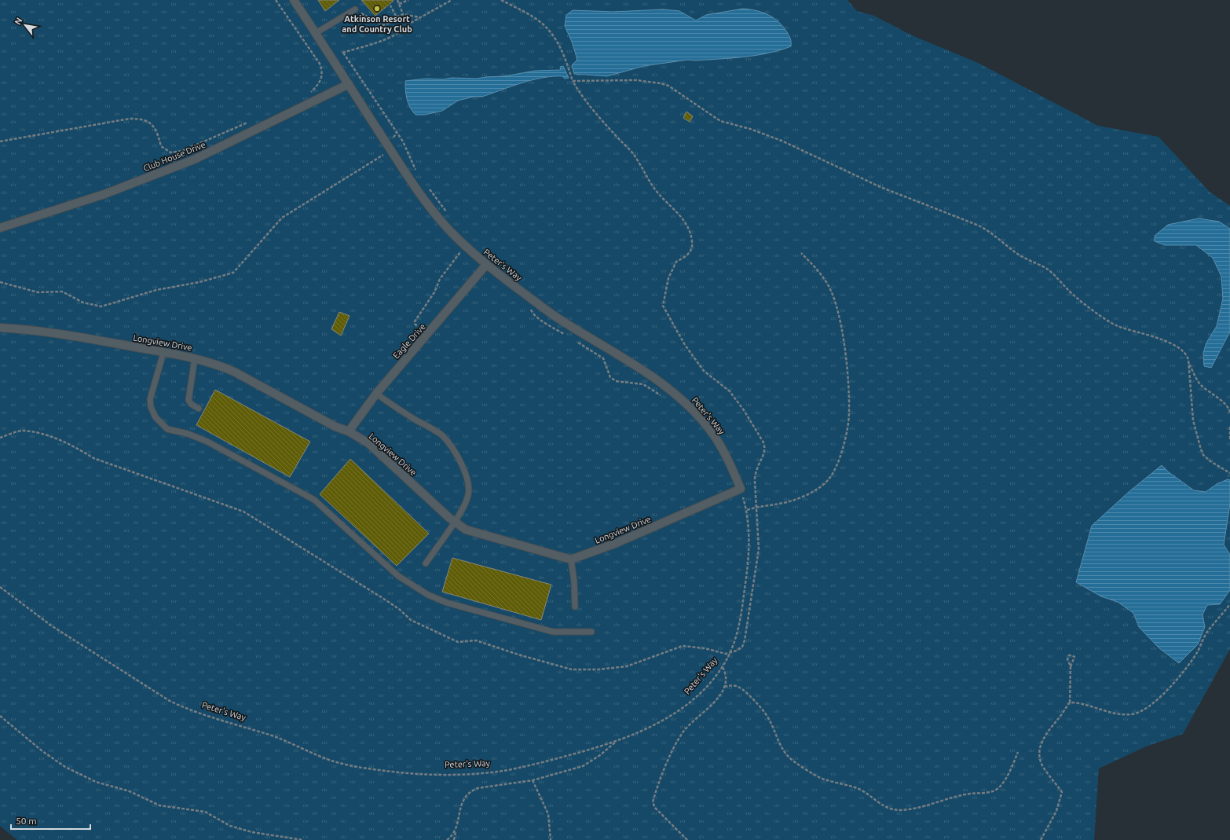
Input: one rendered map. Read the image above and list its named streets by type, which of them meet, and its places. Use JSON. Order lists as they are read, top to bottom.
{
  "streets": {
    "street": [
      "Club House Drive",
      "Peter's Way",
      "Eagle Drive",
      "Longview Drive"
    ]
  },
  "crossings": [
    ["Club House Drive", "Peter's Way"],
    ["Peter's Way", "Eagle Drive"],
    ["Peter's Way", "Longview Drive"],
    ["Eagle Drive", "Longview Drive"]
  ],
  "places": ["Atkinson Resort and Country Club"],
  "scale_bar": "50 m",
  "north": "top left"
}
